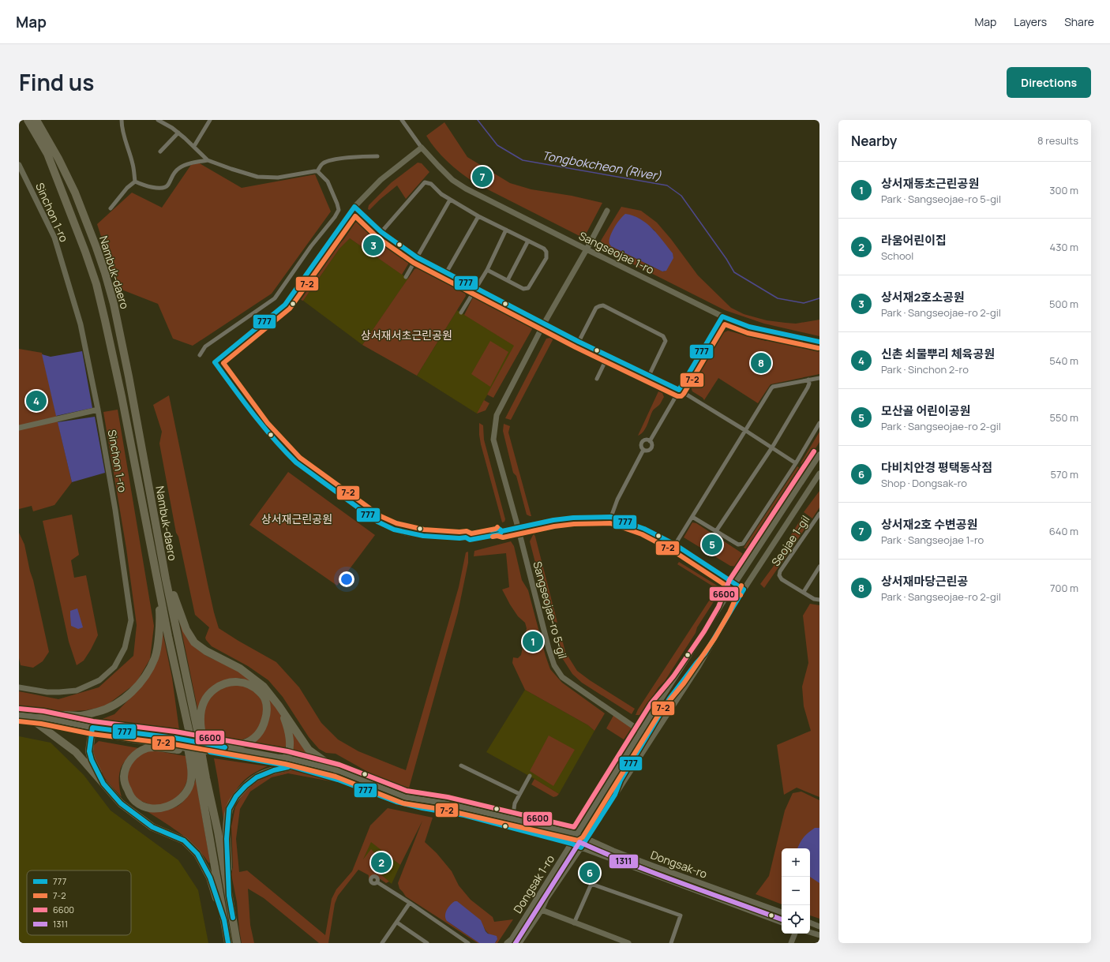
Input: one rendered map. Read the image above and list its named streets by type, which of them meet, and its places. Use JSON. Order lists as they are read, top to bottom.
{
  "streets": {
    "highway": ["Nambuk-daero"],
    "street": [
      "Sinchon 1-ro",
      "Sangseojae 1-ro",
      "Seojae 1-gil",
      "Sangseojae-ro 5-gil",
      "Dongsak-ro",
      "Dongsak 1-ro"
    ]
  },
  "crossings": [
    ["Sangseojae 1-ro", "Sangseojae-ro 5-gil"],
    ["Sangseojae-ro 5-gil", "Dongsak 1-ro"],
    ["Dongsak-ro", "Dongsak 1-ro"]
  ],
  "water": ["Tongbokcheon (River)"],
  "parks": ["상서재서초근린공원", "상서재근린공원"],
  "lines": [
    "transit line 777",
    "transit line 7-2",
    "transit line 6600",
    "transit line 1311"
  ],
  "legend": [
    "777",
    "7-2",
    "6600",
    "1311"
  ],
  "page": {
    "header": "Map",
    "nav": ["Map", "Layers", "Share"],
    "title": "Find us",
    "buttons": "Directions",
    "heading": ["Nearby", "8 results"],
    "list": [
      {
        "mark": "1",
        "name": "상서재동초근린공원",
        "note": "Park · Sangseojae-ro 5-gil",
        "value": "300 m"
      },
      {
        "mark": "2",
        "name": "라움어린이집",
        "note": "School",
        "value": "430 m"
      },
      {
        "mark": "3",
        "name": "상서재2호소공원",
        "note": "Park · Sangseojae-ro 2-gil",
        "value": "500 m"
      },
      {
        "mark": "4",
        "name": "신촌 쇠물뿌리 체육공원",
        "note": "Park · Sinchon 2-ro",
        "value": "540 m"
      },
      {
        "mark": "5",
        "name": "모산골 어린이공원",
        "note": "Park · Sangseojae-ro 2-gil",
        "value": "550 m"
      },
      {
        "mark": "6",
        "name": "다비치안경 평택동삭점",
        "note": "Shop · Dongsak-ro",
        "value": "570 m"
      },
      {
        "mark": "7",
        "name": "상서재2호 수변공원",
        "note": "Park · Sangseojae 1-ro",
        "value": "640 m"
      },
      {
        "mark": "8",
        "name": "상서재마당근린공",
        "note": "Park · Sangseojae-ro 2-gil",
        "value": "700 m"
      }
    ],
    "pins": [
      "7",
      "3",
      "8",
      "4",
      "5",
      "1",
      "2",
      "6"
    ],
    "map_buttons": ["+", "−"]
  }
}
